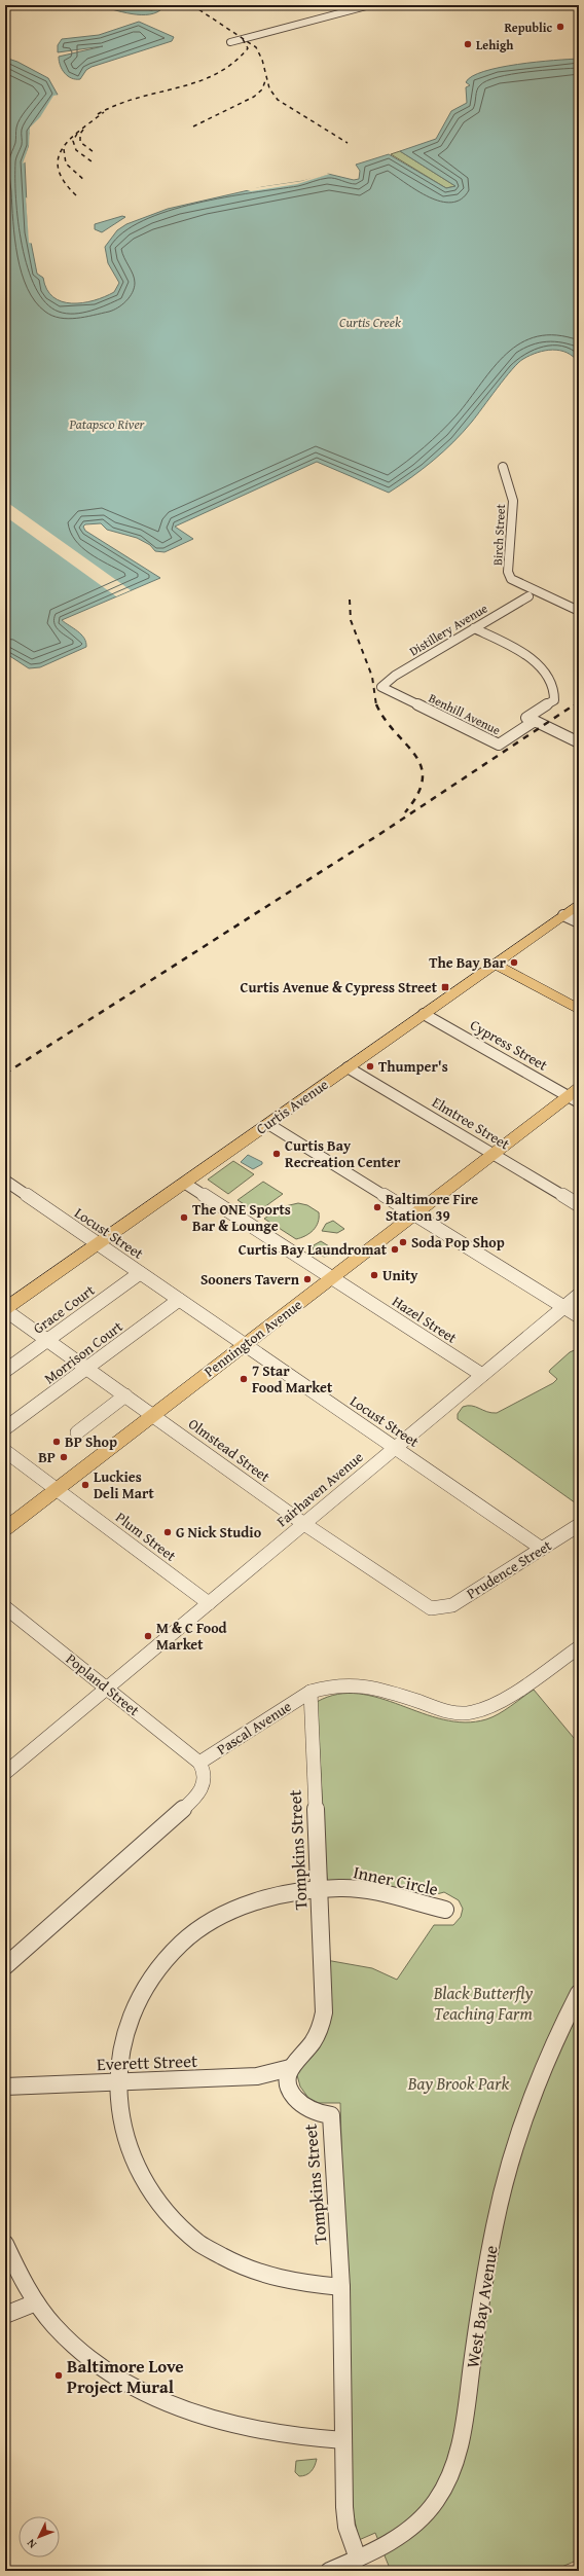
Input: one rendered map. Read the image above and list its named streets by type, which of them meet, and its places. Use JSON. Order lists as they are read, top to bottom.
{
  "streets": {
    "main road": ["Curtis Avenue", "Pennington Avenue"],
    "street": [
      "Birch Street",
      "Distillery Avenue",
      "Benhill Avenue",
      "Cypress Street",
      "Elmtree Street",
      "Locust Street",
      "Grace Court",
      "Hazel Street",
      "Morrison Court",
      "Olmstead Street",
      "Fairhaven Avenue",
      "Plum Street",
      "Prudence Street",
      "Popland Street",
      "Pascal Avenue",
      "Tompkins Street",
      "Inner Circle",
      "Everett Street",
      "West Bay Avenue"
    ]
  },
  "crossings": [
    ["Distillery Avenue", "Benhill Avenue"],
    ["Cypress Street", "Curtis Avenue"],
    ["Cypress Street", "Pennington Avenue"],
    ["Curtis Avenue", "Elmtree Street"],
    ["Curtis Avenue", "Locust Street"],
    ["Curtis Avenue", "Hazel Street"],
    ["Curtis Avenue", "Olmstead Street"],
    ["Elmtree Street", "Pennington Avenue"],
    ["Locust Street", "Grace Court"],
    ["Locust Street", "Pennington Avenue"],
    ["Locust Street", "Morrison Court"],
    ["Locust Street", "Fairhaven Avenue"],
    ["Locust Street", "Prudence Street"],
    ["Grace Court", "Olmstead Street"],
    ["Hazel Street", "Pennington Avenue"],
    ["Hazel Street", "Fairhaven Avenue"],
    ["Pennington Avenue", "Olmstead Street"],
    ["Pennington Avenue", "Plum Street"],
    ["Morrison Court", "Olmstead Street"],
    ["Olmstead Street", "Fairhaven Avenue"],
    ["Olmstead Street", "Prudence Street"],
    ["Fairhaven Avenue", "Plum Street"],
    ["Fairhaven Avenue", "Popland Street"],
    ["Popland Street", "Pascal Avenue"],
    ["Pascal Avenue", "Tompkins Street"],
    ["Tompkins Street", "Inner Circle"],
    ["Tompkins Street", "Everett Street"],
    ["Tompkins Street", "West Bay Avenue"],
    ["Inner Circle", "Everett Street"]
  ],
  "water": ["Curtis Creek", "Patapsco River"],
  "parks": ["Black Butterfly Teaching Farm", "Bay Brook Park"],
  "places": {
    "other": [
      "Republic",
      "Lehigh",
      "The Bay Bar",
      "Thumper's",
      "Curtis Bay Recreation Center",
      "Baltimore Fire Station 39",
      "The ONE Sports Bar & Lounge",
      "Soda Pop Shop",
      "Curtis Bay Laundromat",
      "Unity",
      "Sooners Tavern",
      "7 Star Food Market",
      "BP Shop",
      "BP",
      "Luckies Deli Mart",
      "G Nick Studio",
      "M & C Food Market",
      "Baltimore Love Project Mural"
    ],
    "transit": ["Curtis Avenue & Cypress Street"]
  },
  "north": "bottom left"
}
